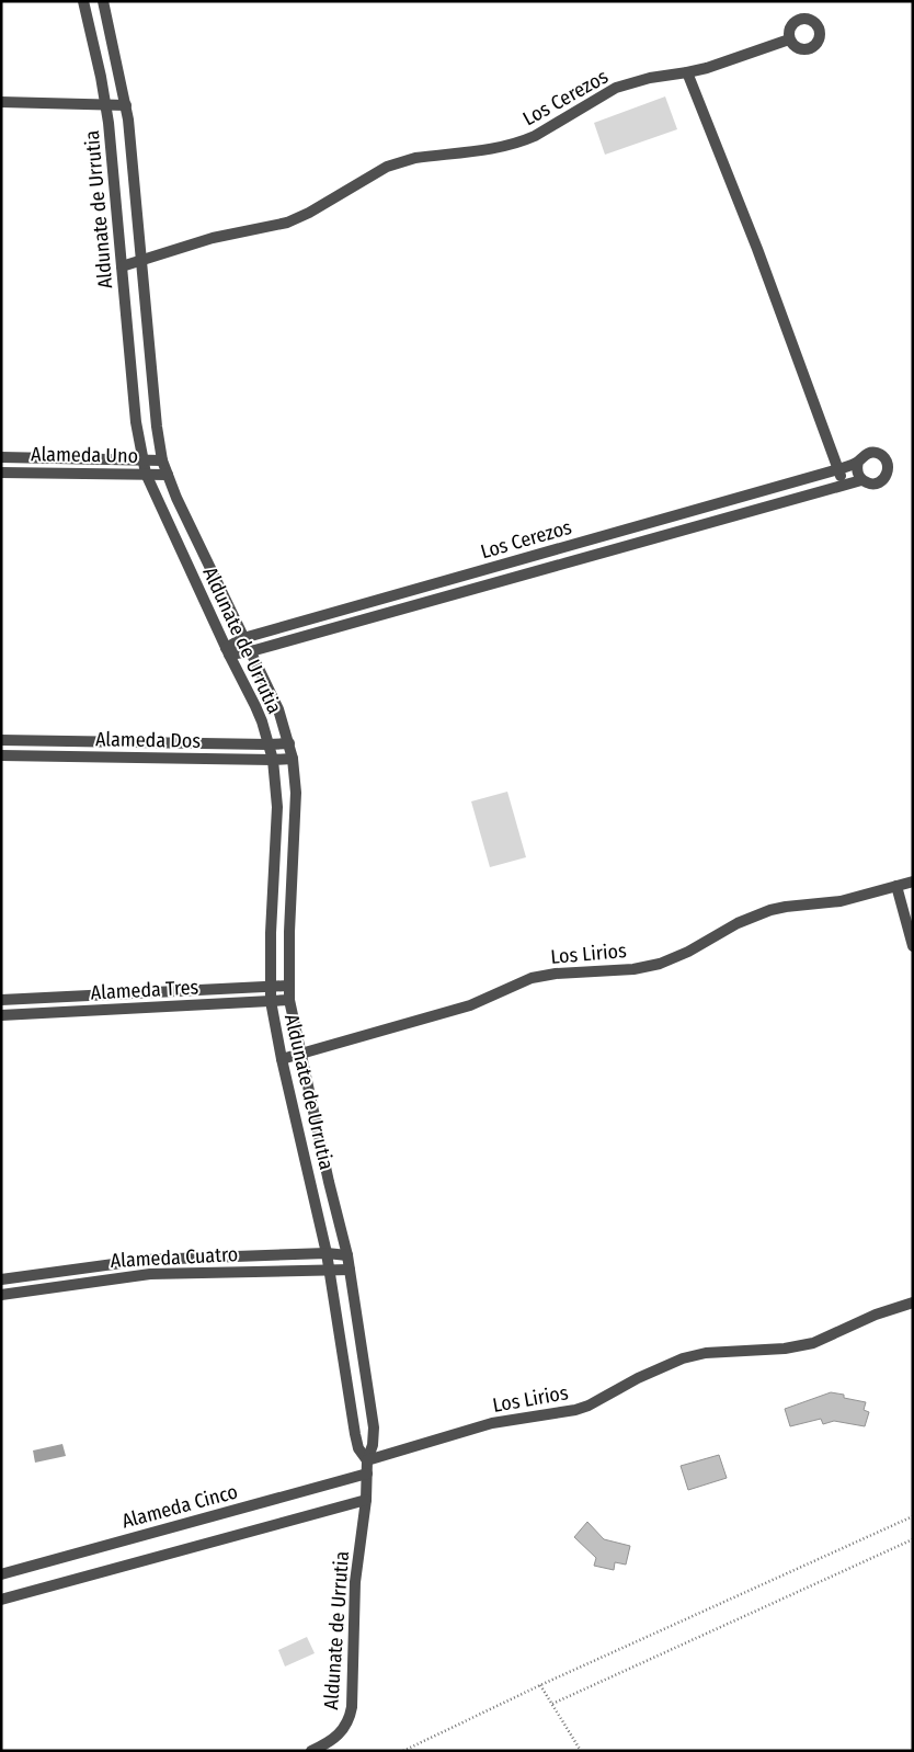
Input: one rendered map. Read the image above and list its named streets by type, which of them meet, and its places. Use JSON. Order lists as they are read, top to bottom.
{
  "streets": {
    "street": [
      "Los Cerezos",
      "Aldunate de Urrutia",
      "Alameda Uno",
      "Alameda Dos",
      "Los Lirios",
      "Alameda Tres",
      "Alameda Cuatro",
      "Alameda Cinco"
    ]
  },
  "crossings": [
    ["Los Cerezos", "Aldunate de Urrutia"],
    ["Aldunate de Urrutia", "Alameda Uno"],
    ["Aldunate de Urrutia", "Alameda Dos"],
    ["Aldunate de Urrutia", "Los Lirios"],
    ["Aldunate de Urrutia", "Alameda Tres"],
    ["Aldunate de Urrutia", "Alameda Cuatro"],
    ["Aldunate de Urrutia", "Alameda Cinco"]
  ]
}
